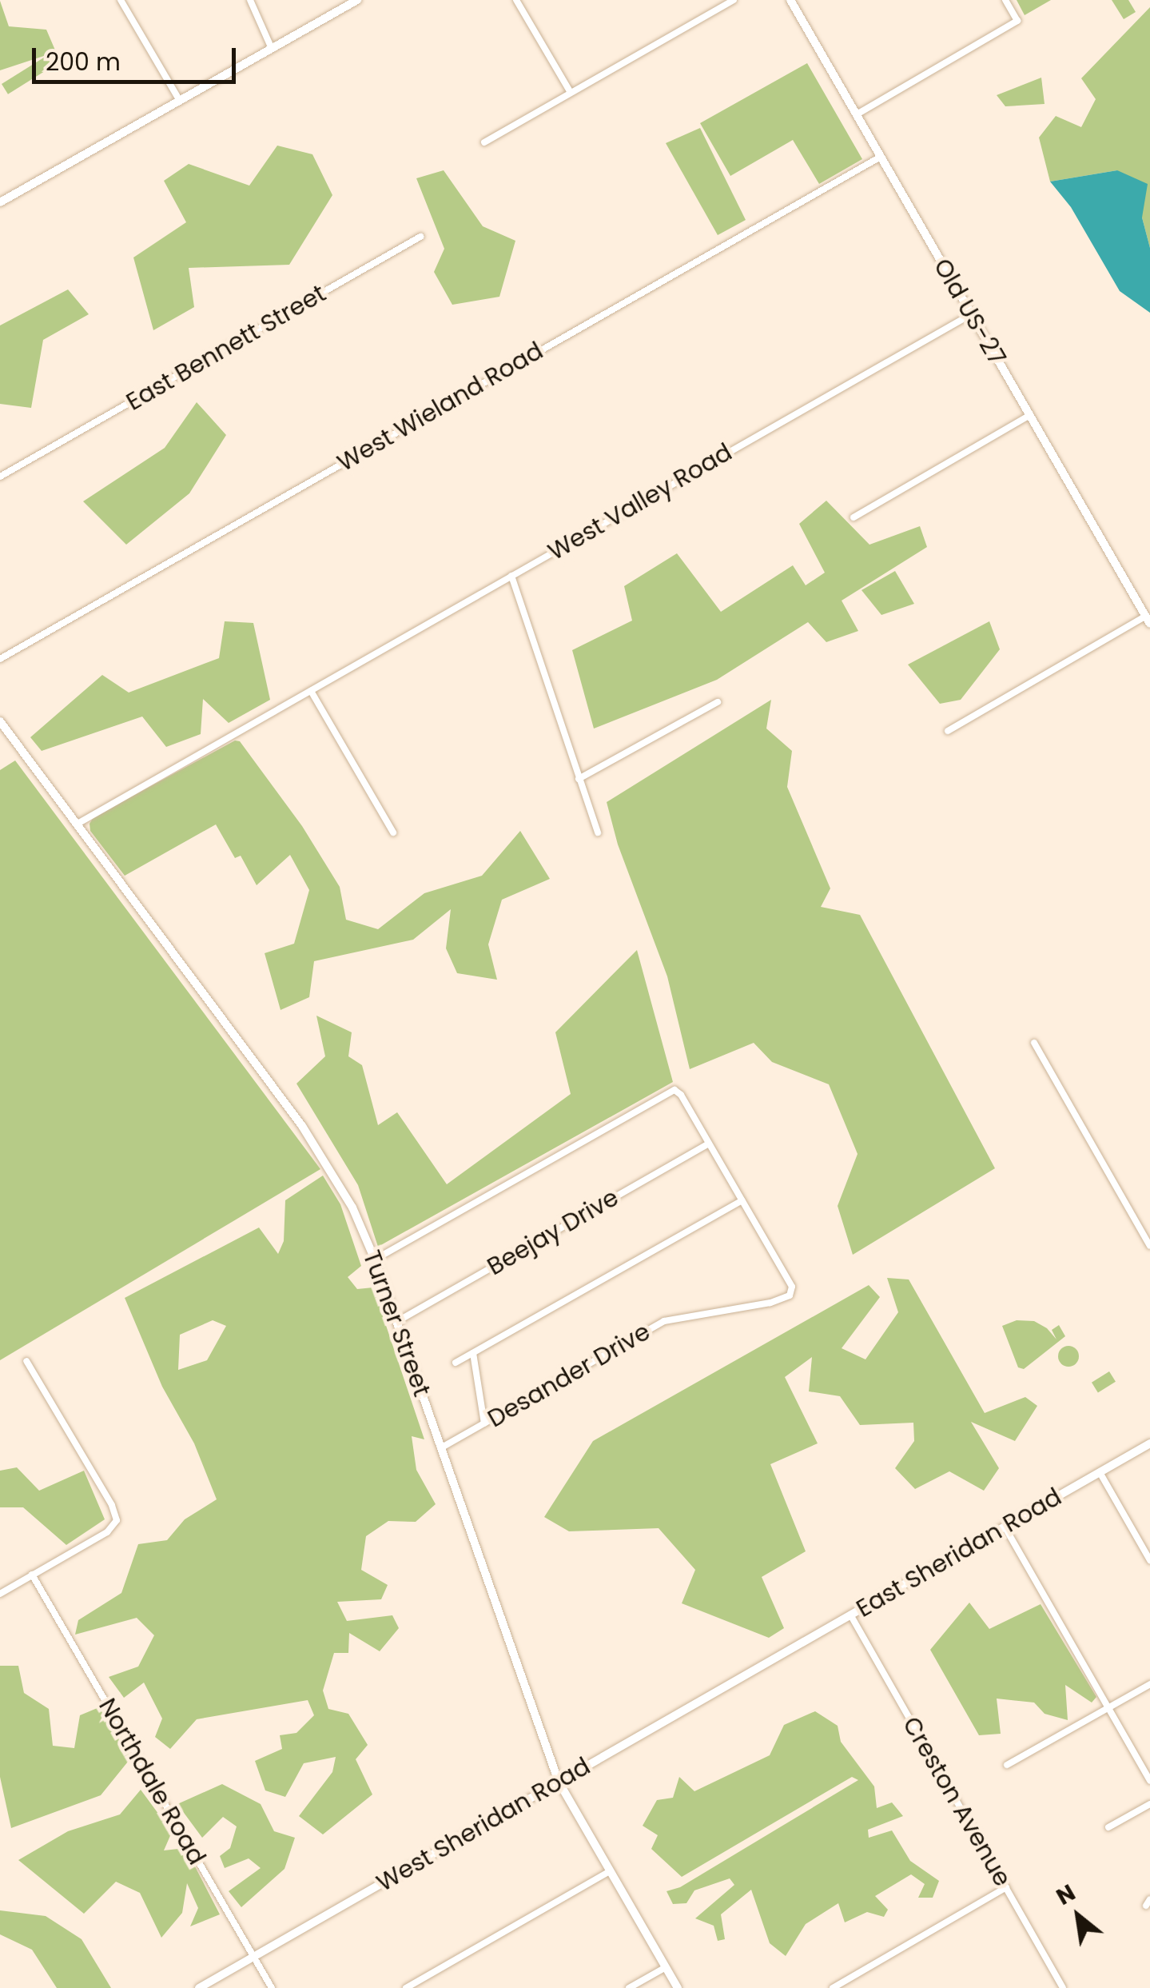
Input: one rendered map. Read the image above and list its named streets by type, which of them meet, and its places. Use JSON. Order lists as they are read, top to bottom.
{
  "streets": {
    "street": [
      "Old US-27",
      "East Bennett Street",
      "West Wieland Road",
      "West Valley Road",
      "Beejay Drive",
      "Turner Street",
      "Desander Drive",
      "East Sheridan Road",
      "Northdale Road",
      "Creston Avenue",
      "West Sheridan Road"
    ]
  },
  "crossings": [
    ["Old US-27", "West Wieland Road"],
    ["Old US-27", "West Valley Road"],
    ["West Valley Road", "Turner Street"],
    ["Beejay Drive", "Turner Street"],
    ["Turner Street", "Desander Drive"],
    ["Turner Street", "West Sheridan Road"],
    ["East Sheridan Road", "Creston Avenue"],
    ["East Sheridan Road", "West Sheridan Road"],
    ["Northdale Road", "West Sheridan Road"]
  ],
  "scale_bar": "200 m",
  "north": "top left"
}
